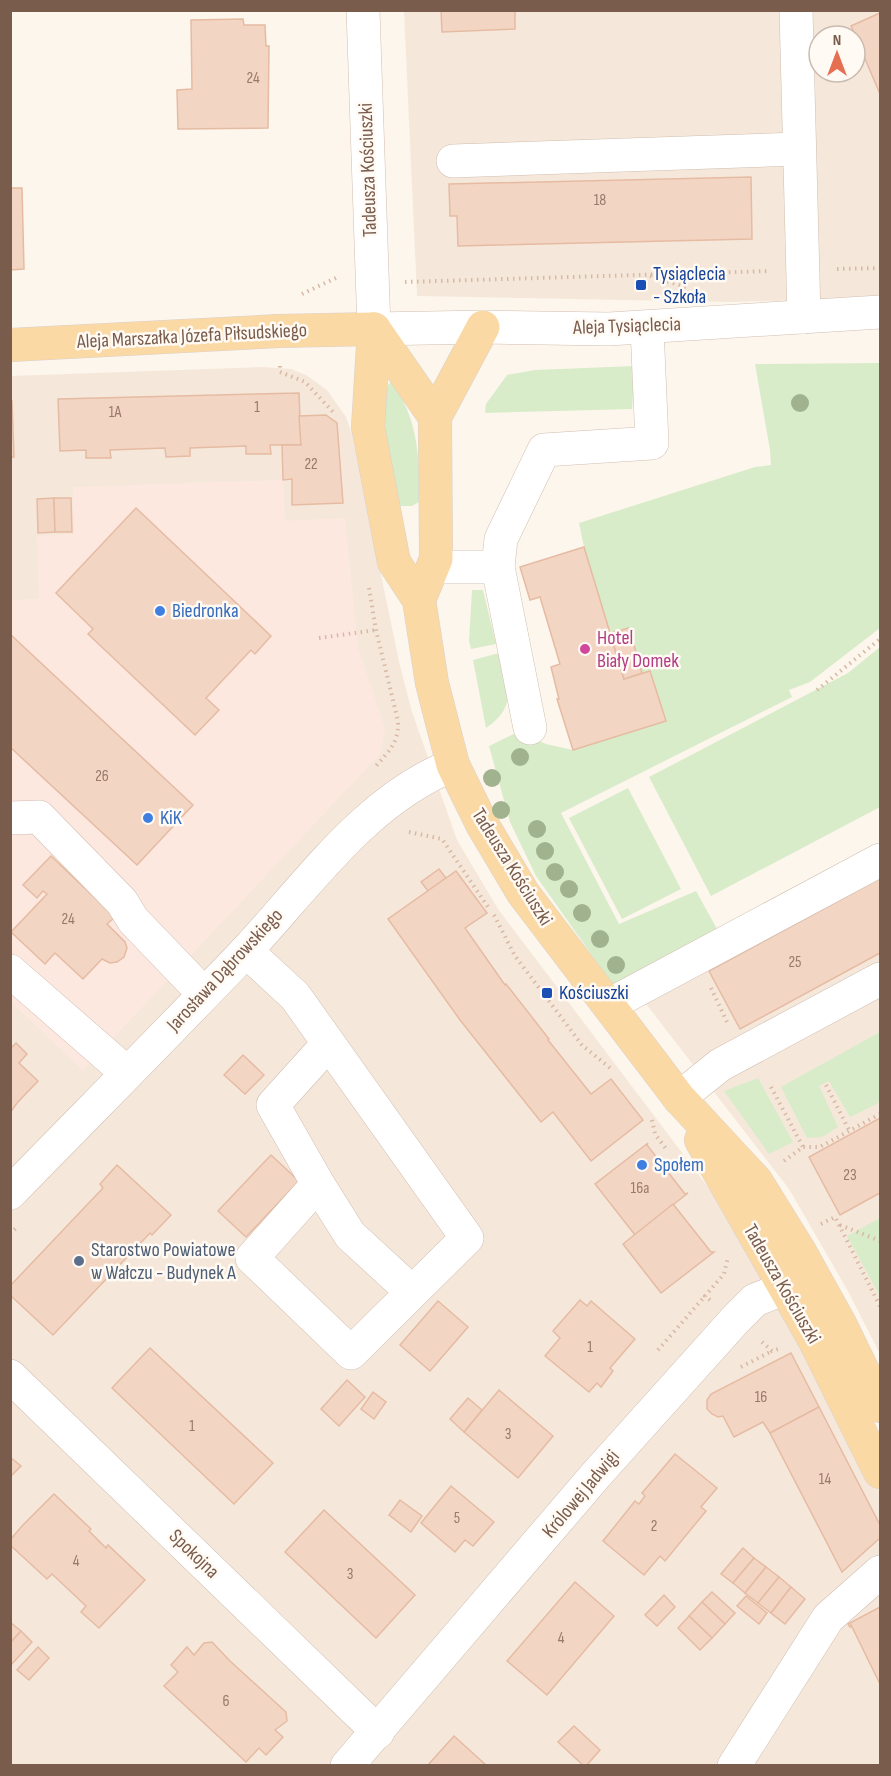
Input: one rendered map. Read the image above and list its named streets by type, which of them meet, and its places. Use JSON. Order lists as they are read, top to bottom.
{
  "streets": {
    "main road": ["Tadeusza Kościuszki", "Aleja Marszałka Józefa Piłsudskiego"],
    "street": [
      "Aleja Tysiąclecia",
      "Jarosława Dąbrowskiego",
      "Królowej Jadwigi",
      "Spokojna"
    ]
  },
  "crossings": [
    ["Tadeusza Kościuszki", "Aleja Tysiąclecia"],
    ["Tadeusza Kościuszki", "Aleja Marszałka Józefa Piłsudskiego"],
    ["Tadeusza Kościuszki", "Jarosława Dąbrowskiego"],
    ["Tadeusza Kościuszki", "Królowej Jadwigi"],
    ["Aleja Tysiąclecia", "Aleja Marszałka Józefa Piłsudskiego"],
    ["Królowej Jadwigi", "Spokojna"]
  ],
  "places": {
    "transit": ["Tysiąclecia - Szkoła", "Kościuszki"],
    "other": [
      "Biedronka",
      "Hotel Biały Domek",
      "KiK",
      "Społem",
      "Starostwo Powiatowe w Wałczu - Budynek A"
    ]
  },
  "house_numbers": [
    "24",
    "18",
    "1",
    "1A",
    "22",
    "26",
    "24",
    "25",
    "23",
    "16a",
    "1",
    "16",
    "1",
    "3",
    "14",
    "5",
    "2",
    "4",
    "3",
    "4",
    "6"
  ],
  "north": "top"
}
